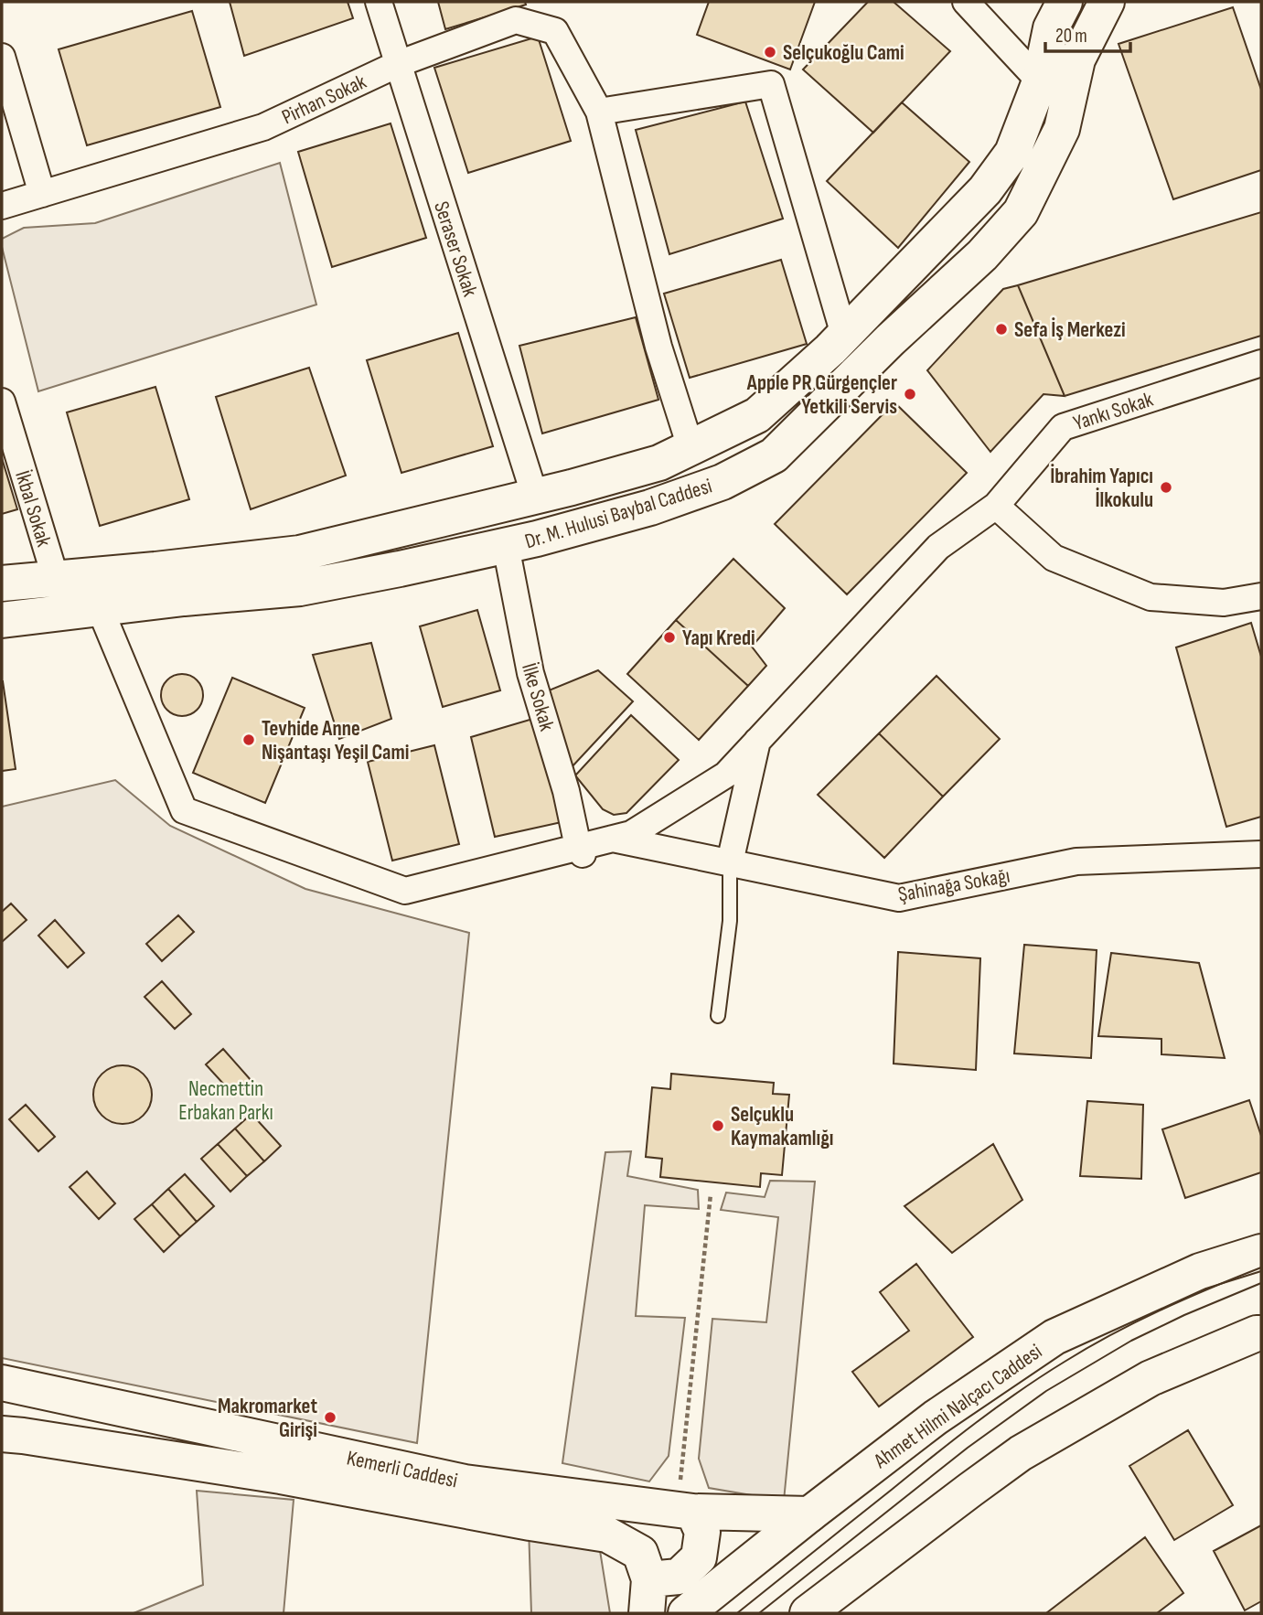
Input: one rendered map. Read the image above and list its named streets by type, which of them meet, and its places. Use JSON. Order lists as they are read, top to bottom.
{
  "streets": {
    "street": [
      "Pirhan Sokak",
      "Seraser Sokak",
      "Yankı Sokak",
      "İkbal Sokak",
      "Dr. M. Hulusi Baybal Caddesi",
      "İlke Sokak",
      "Şahinağa Sokağı",
      "Ahmet Hilmi Nalçacı Caddesi",
      "Kemerli Caddesi"
    ]
  },
  "crossings": [
    ["Pirhan Sokak", "Seraser Sokak"],
    ["Pirhan Sokak", "Dr. M. Hulusi Baybal Caddesi"],
    ["Seraser Sokak", "Dr. M. Hulusi Baybal Caddesi"],
    ["Yankı Sokak", "Dr. M. Hulusi Baybal Caddesi"],
    ["Yankı Sokak", "İlke Sokak"],
    ["Yankı Sokak", "Şahinağa Sokağı"],
    ["İkbal Sokak", "Dr. M. Hulusi Baybal Caddesi"],
    ["Dr. M. Hulusi Baybal Caddesi", "İlke Sokak"],
    ["Ahmet Hilmi Nalçacı Caddesi", "Kemerli Caddesi"]
  ],
  "parks": ["Necmettin Erbakan Parkı"],
  "places": [
    "Selçukoğlu Cami",
    "Sefa İş Merkezi",
    "Apple PR Gürgençler Yetkili Servis",
    "İbrahim Yapıcı İlkokulu",
    "Yapı Kredi",
    "Tevhide Anne Nişantaşı Yeşil Cami",
    "Selçuklu Kaymakamlığı",
    "Makromarket Girişi"
  ],
  "scale_bar": "20 m"
}
